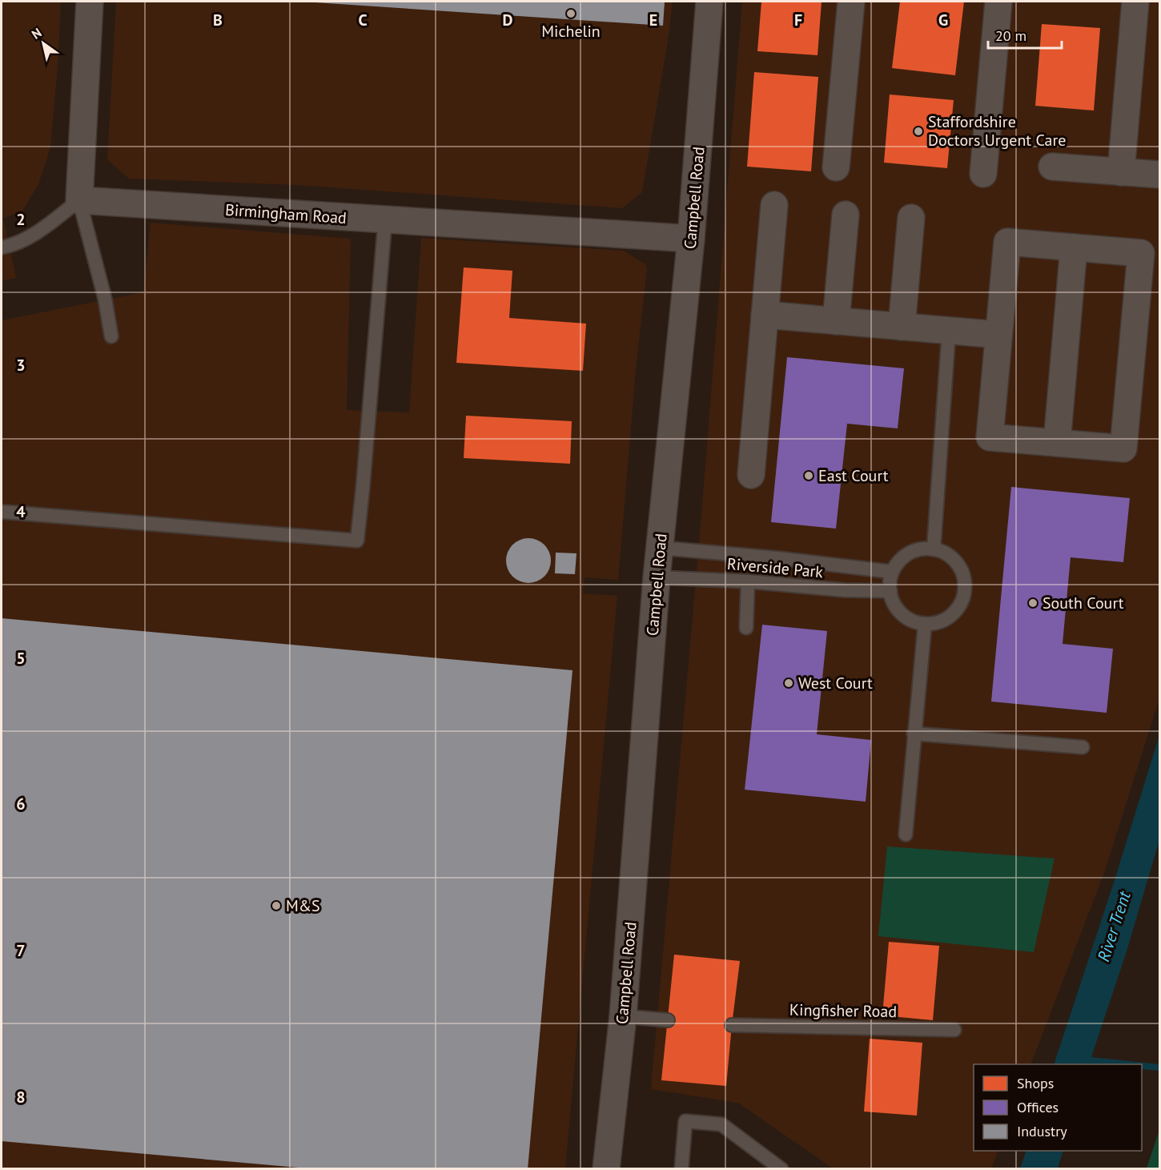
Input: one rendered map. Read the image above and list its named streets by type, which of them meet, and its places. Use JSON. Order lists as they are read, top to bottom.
{
  "streets": {
    "street": ["Campbell Road", "Birmingham Road"],
    "lane": ["Riverside Park", "Kingfisher Road"]
  },
  "crossings": [
    ["Campbell Road", "Birmingham Road"],
    ["Campbell Road", "Riverside Park"]
  ],
  "water": ["River Trent"],
  "places": [
    "Michelin",
    "Staffordshire Doctors Urgent Care",
    "East Court",
    "South Court",
    "West Court",
    "M&S"
  ],
  "legend": ["Shops", "Offices", "Industry"],
  "scale_bar": "20 m",
  "north": "top left",
  "grid": {
    "columns": [
      "B",
      "C",
      "D",
      "E",
      "F",
      "G"
    ],
    "rows": [
      "2",
      "3",
      "4",
      "5",
      "6",
      "7",
      "8"
    ]
  }
}
